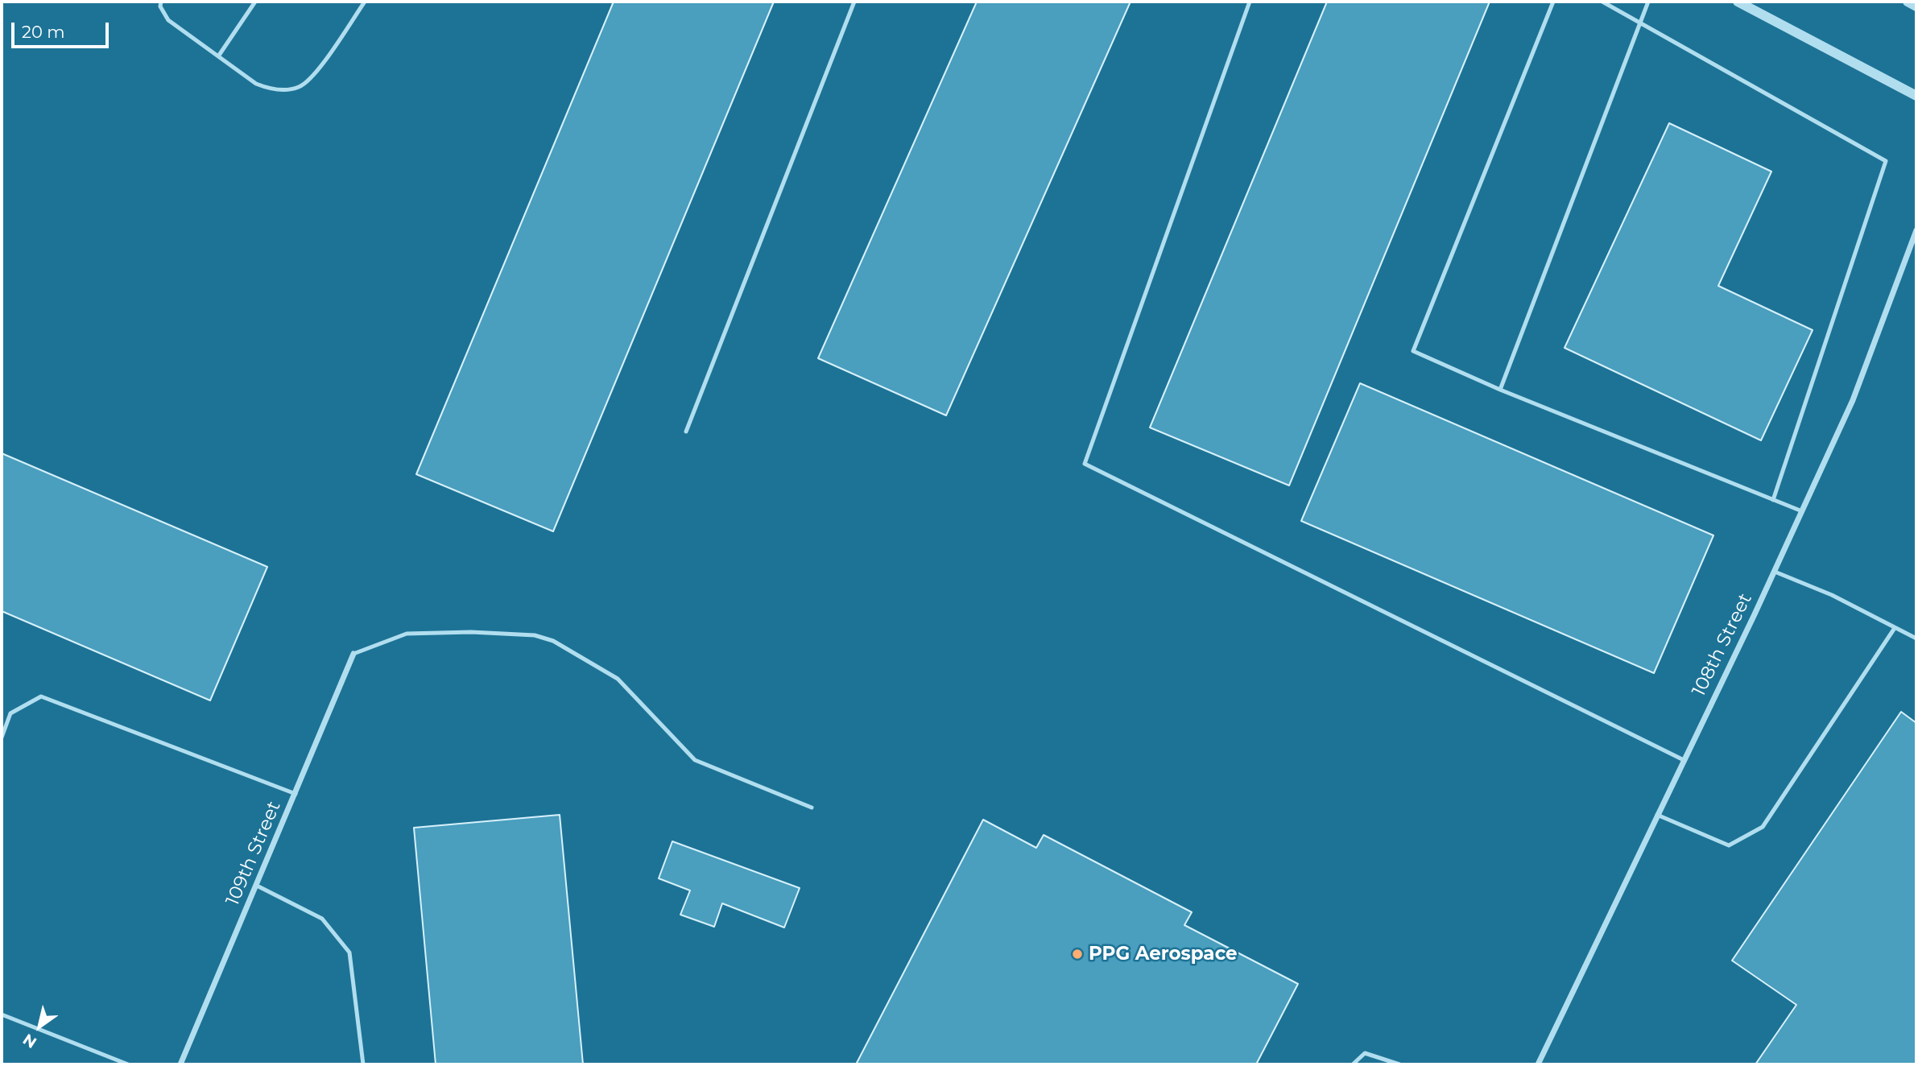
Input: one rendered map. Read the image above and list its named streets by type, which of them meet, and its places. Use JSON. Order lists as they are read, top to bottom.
{
  "streets": {
    "street": ["108th Street", "109th Street"]
  },
  "places": ["PPG Aerospace"],
  "scale_bar": "20 m",
  "north": "bottom left"
}
